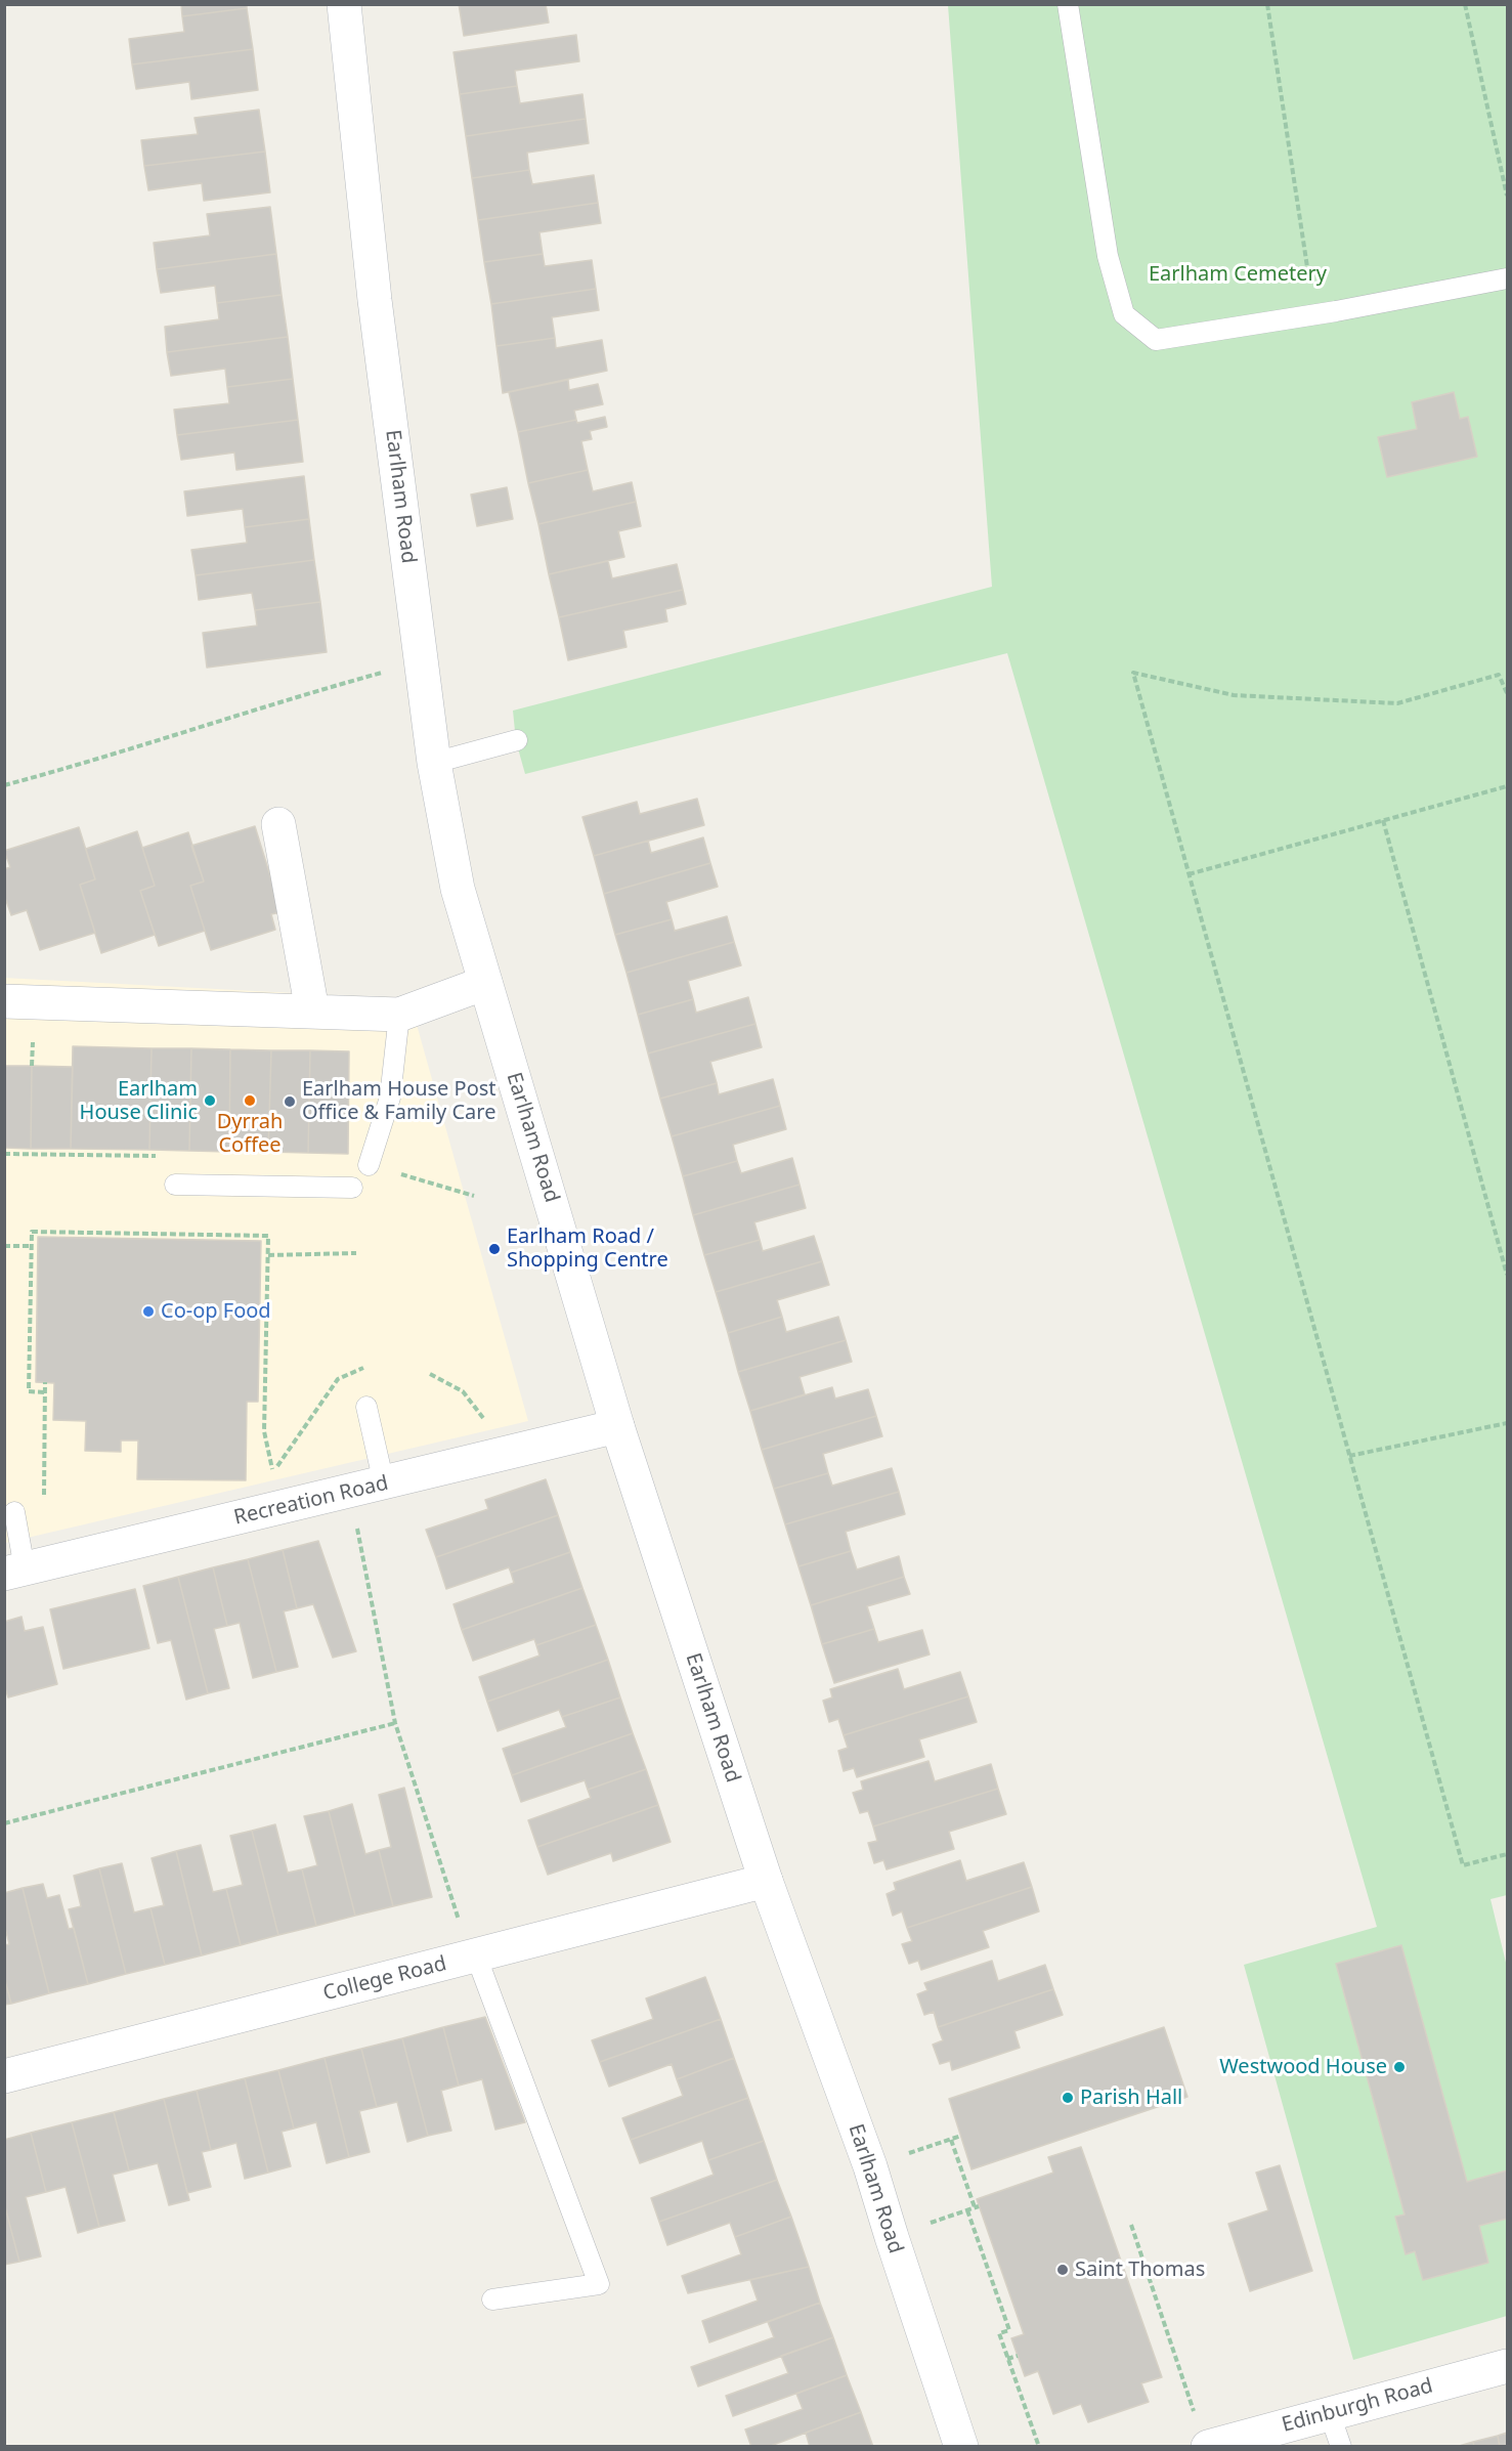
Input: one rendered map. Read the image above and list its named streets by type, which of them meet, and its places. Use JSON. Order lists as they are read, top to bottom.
{
  "streets": {
    "main road": [
      "Earlham Road",
      "Recreation Road",
      "College Road",
      "Edinburgh Road"
    ]
  },
  "crossings": [
    ["Earlham Road", "Recreation Road"],
    ["Earlham Road", "College Road"]
  ],
  "parks": ["Earlham Cemetery"],
  "places": [
    "Earlham House Clinic",
    "Dyrrah Coffee",
    "Earlham House Post Office & Family Care",
    "Earlham Road / Shopping Centre",
    "Co-op Food",
    "Westwood House",
    "Parish Hall",
    "Saint Thomas"
  ]
}
